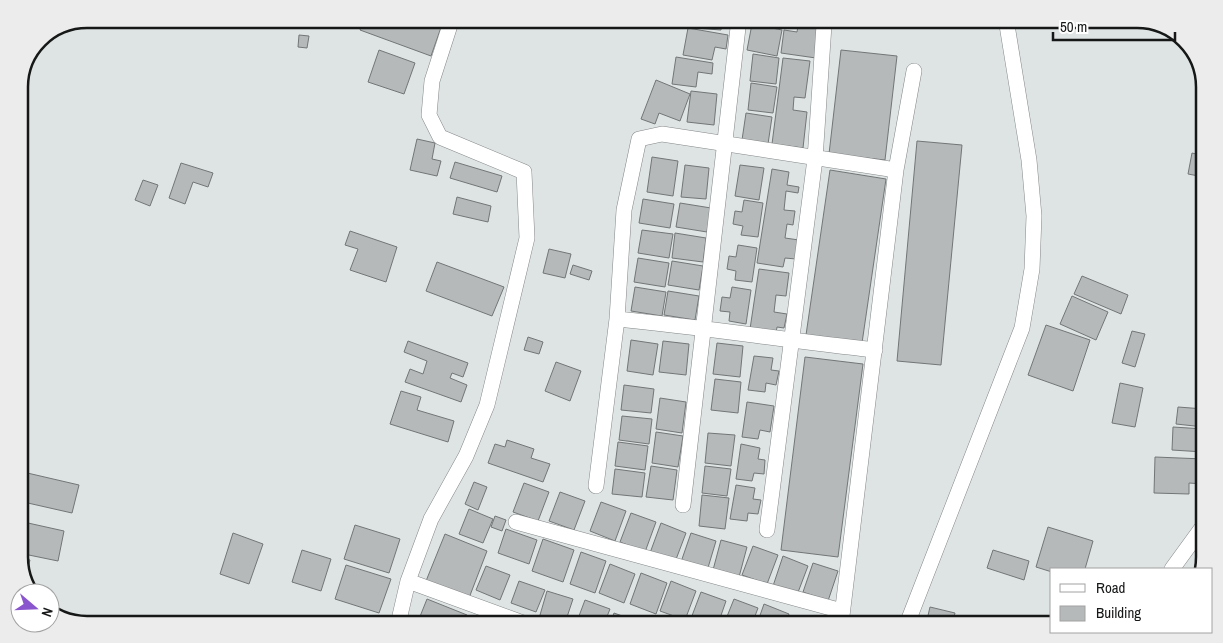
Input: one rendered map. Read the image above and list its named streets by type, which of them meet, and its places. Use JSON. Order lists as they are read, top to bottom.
{
  "legend": ["Road", "Building"],
  "scale_bar": "50 m",
  "north": "right"
}
